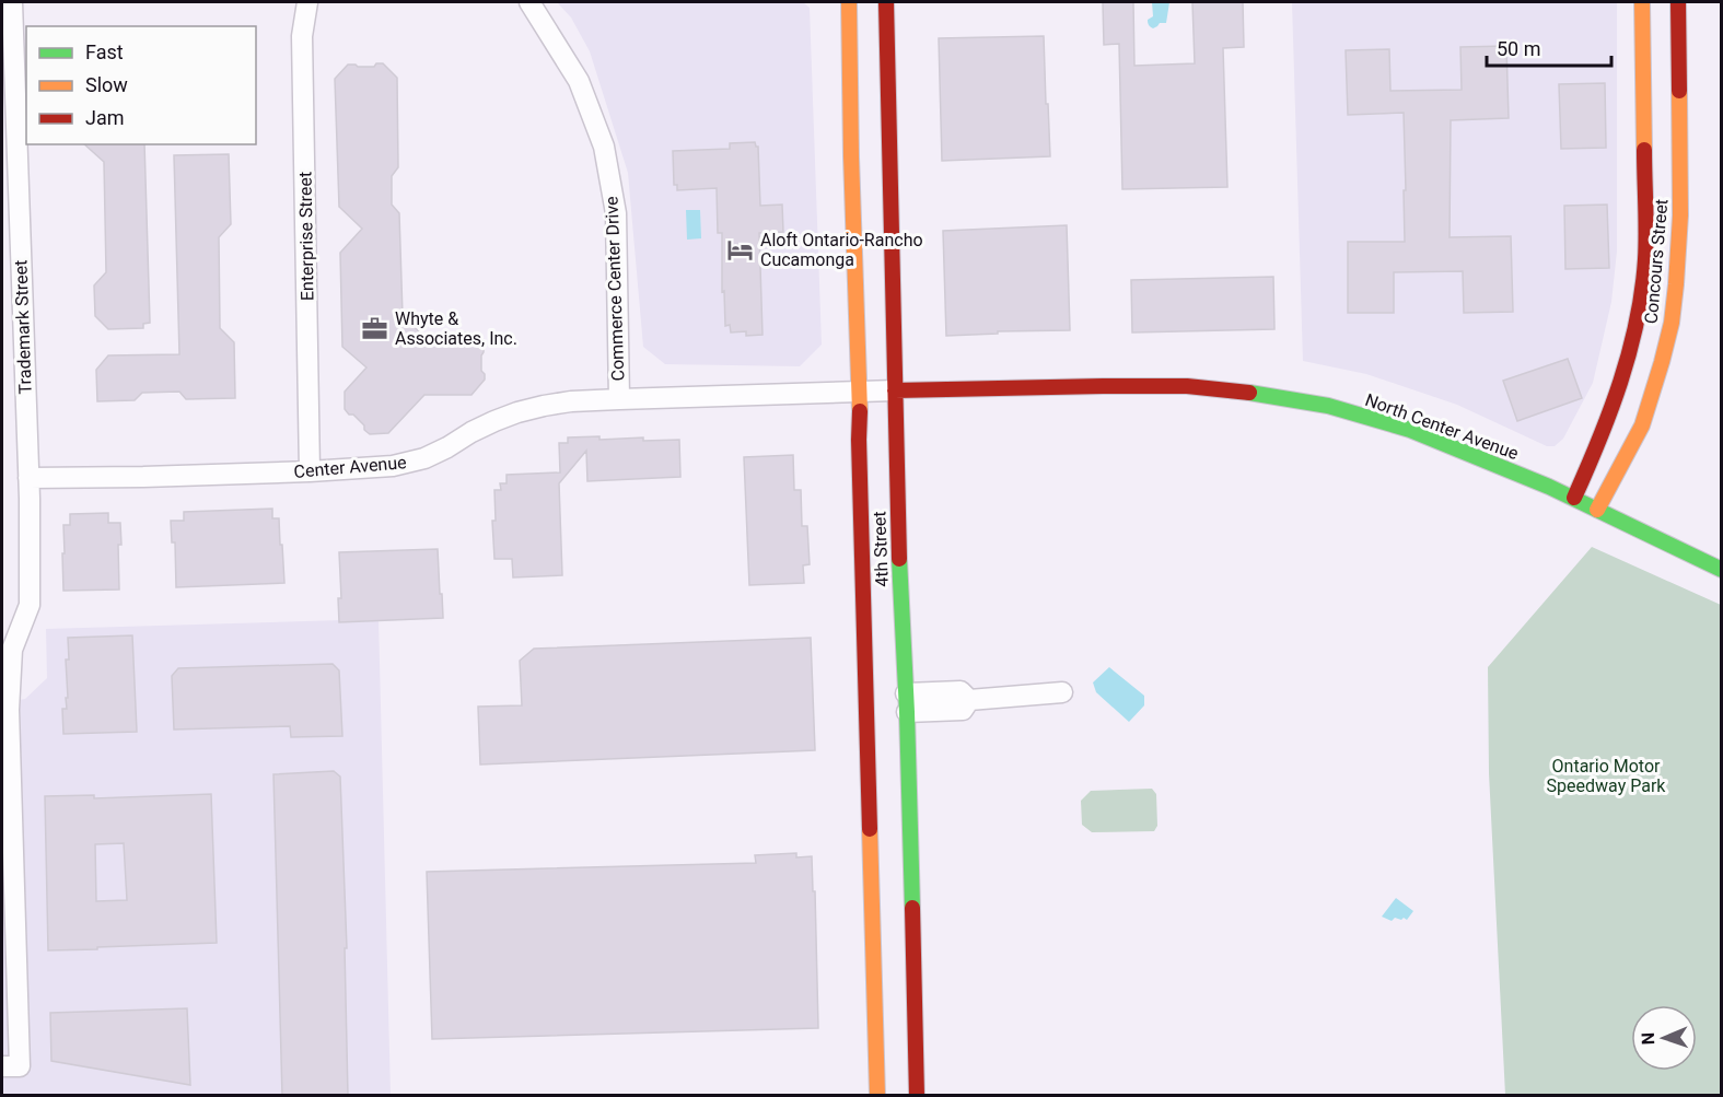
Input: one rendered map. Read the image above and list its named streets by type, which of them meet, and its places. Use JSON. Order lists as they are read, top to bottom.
{
  "streets": {
    "main road": ["Concours Street", "North Center Avenue", "4th Street"],
    "street": [
      "Enterprise Street",
      "Commerce Center Drive",
      "Trademark Street",
      "Center Avenue"
    ]
  },
  "crossings": [
    ["Enterprise Street", "Center Avenue"],
    ["Concours Street", "North Center Avenue"],
    ["Commerce Center Drive", "Center Avenue"],
    ["Trademark Street", "Center Avenue"],
    ["North Center Avenue", "Center Avenue"],
    ["North Center Avenue", "4th Street"],
    ["Center Avenue", "4th Street"]
  ],
  "parks": ["Ontario Motor Speedway Park"],
  "places": {
    "hotel": ["Aloft Ontario-Rancho Cucamonga"],
    "office": ["Whyte & Associates, Inc."]
  },
  "legend": ["Fast", "Slow", "Jam"],
  "scale_bar": "50 m",
  "north": "left"
}
